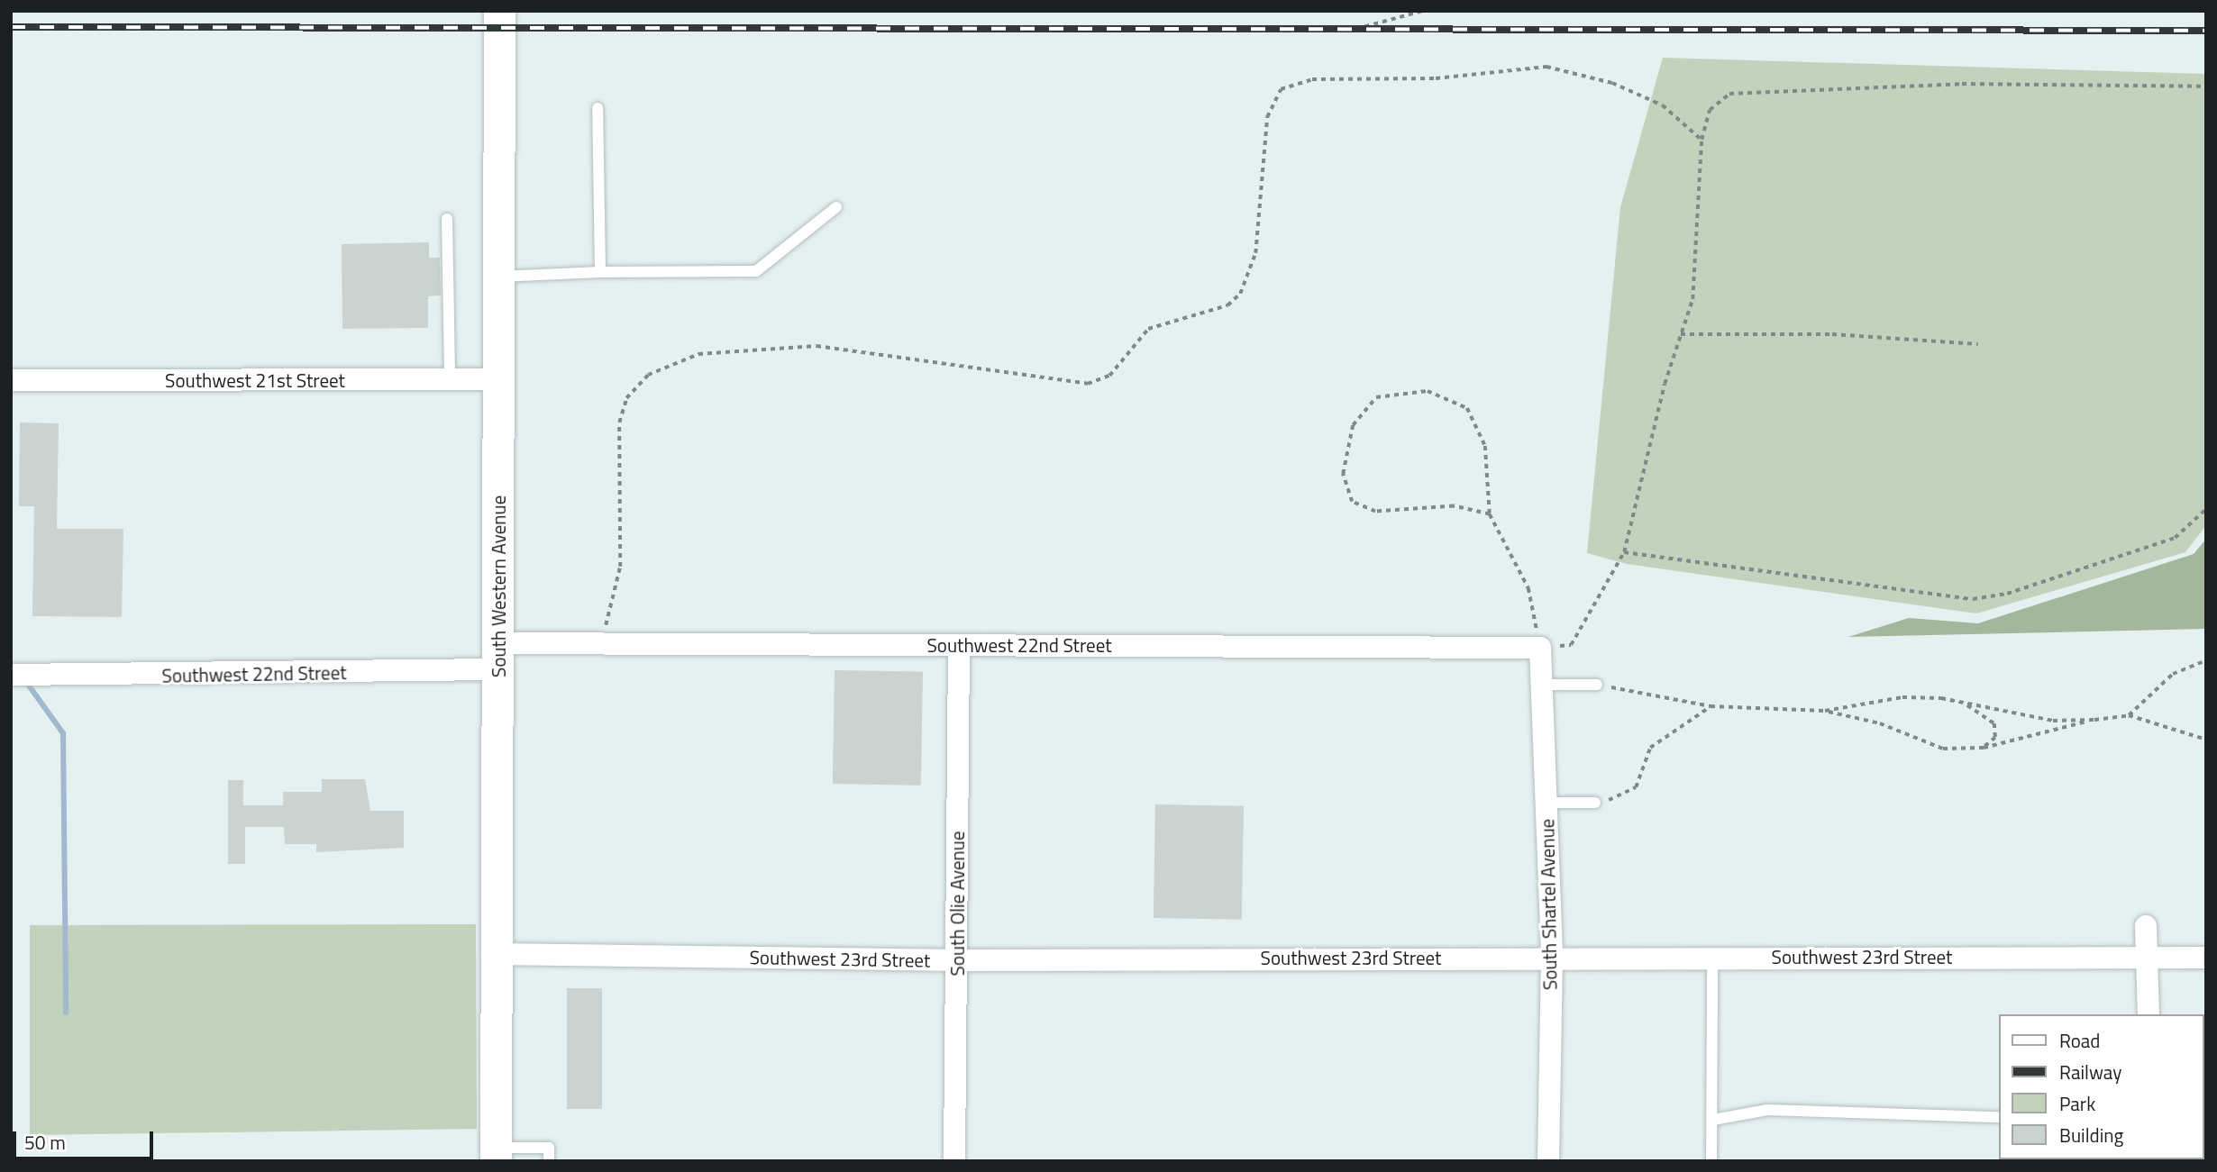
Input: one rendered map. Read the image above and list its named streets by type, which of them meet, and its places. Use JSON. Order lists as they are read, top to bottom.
{
  "streets": {
    "main road": ["South Western Avenue"],
    "street": [
      "Southwest 21st Street",
      "Southwest 22nd Street",
      "South Olie Avenue",
      "South Shartel Avenue",
      "Southwest 23rd Street"
    ]
  },
  "crossings": [
    ["Southwest 21st Street", "South Western Avenue"],
    ["South Western Avenue", "Southwest 22nd Street"],
    ["South Western Avenue", "Southwest 23rd Street"],
    ["Southwest 22nd Street", "South Olie Avenue"],
    ["Southwest 22nd Street", "South Shartel Avenue"],
    ["South Olie Avenue", "Southwest 23rd Street"],
    ["South Shartel Avenue", "Southwest 23rd Street"]
  ],
  "legend": [
    "Road",
    "Railway",
    "Park",
    "Building"
  ],
  "scale_bar": "50 m"
}
